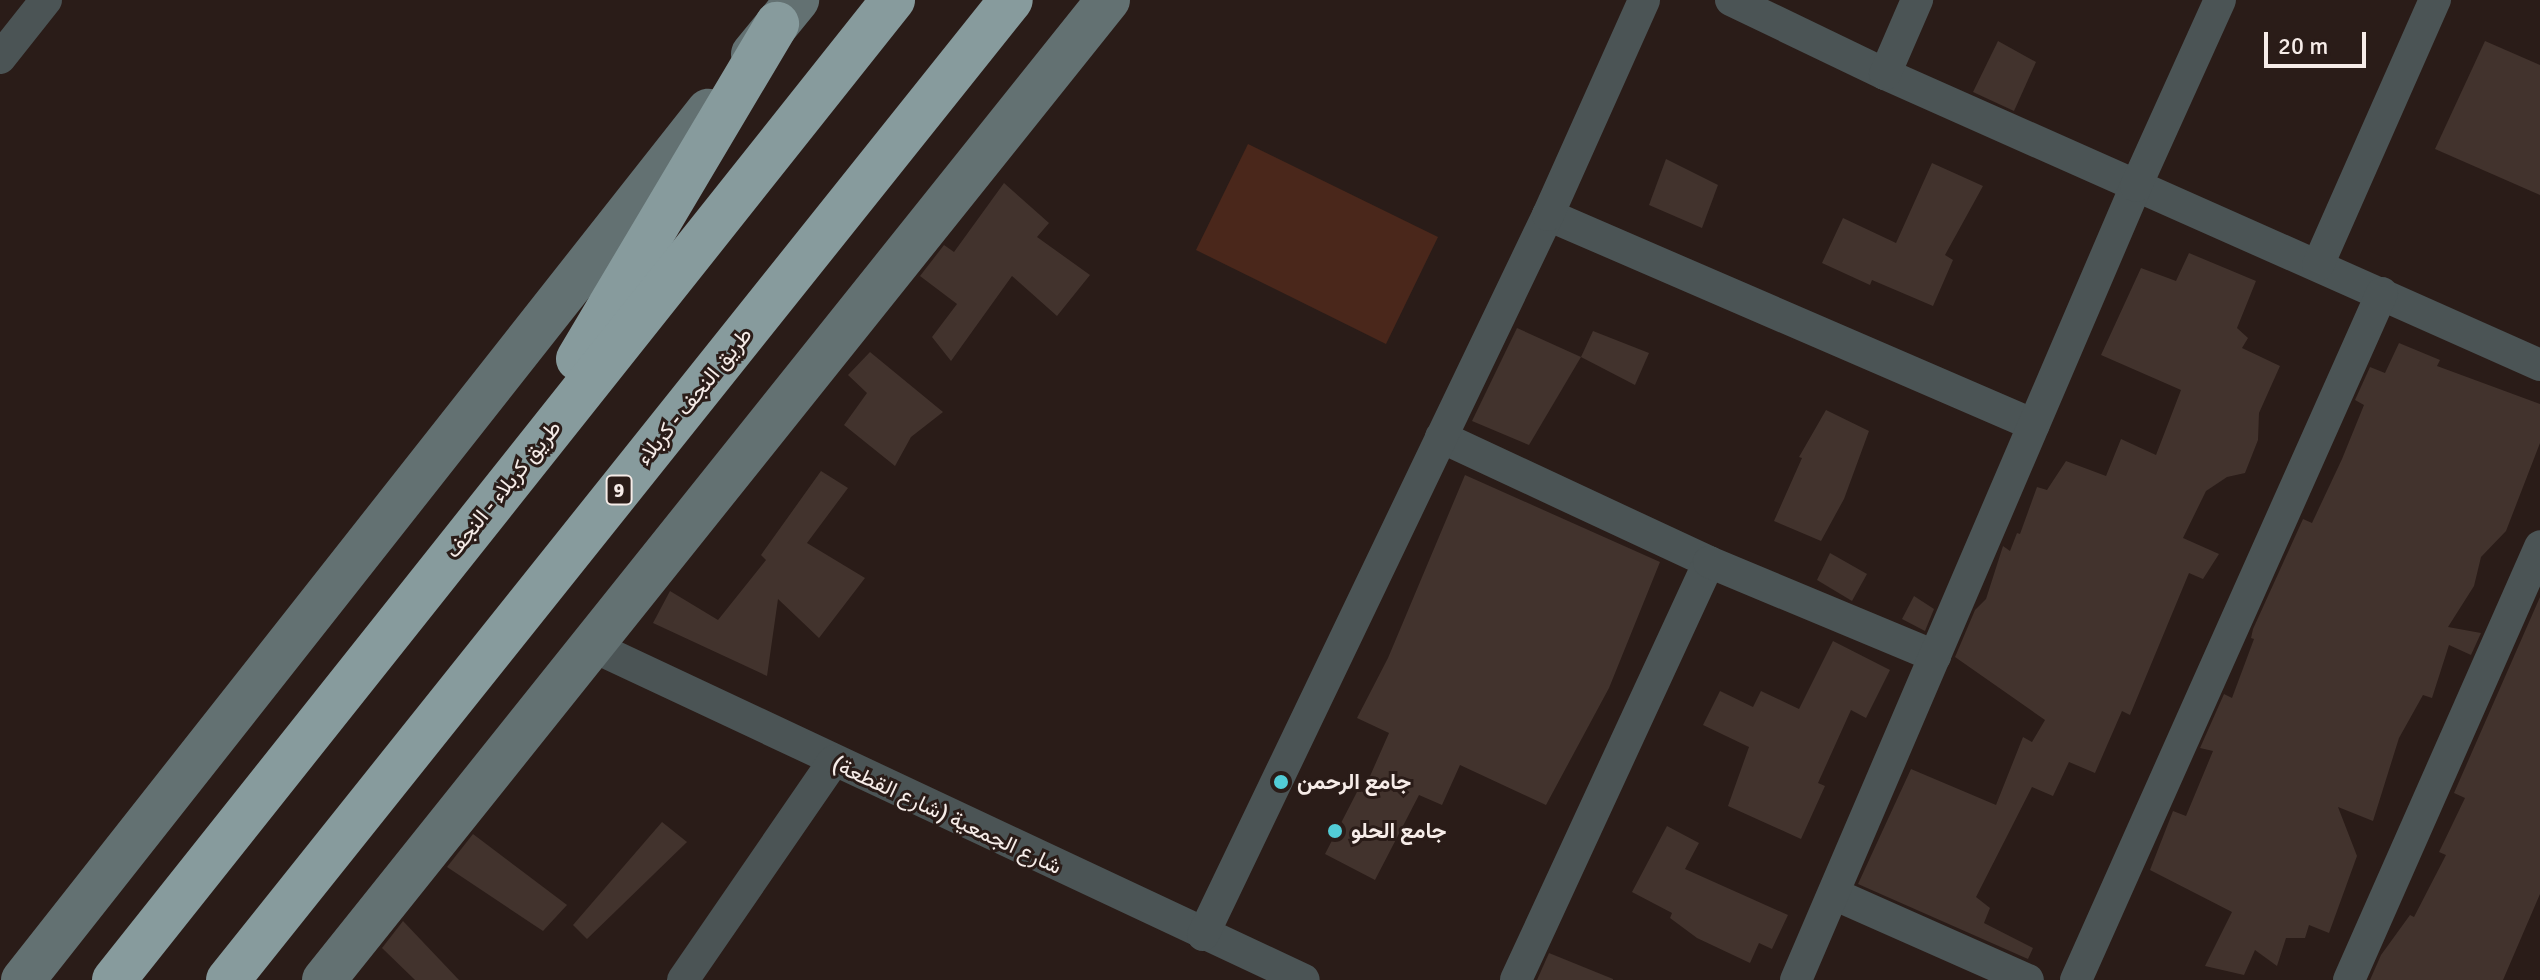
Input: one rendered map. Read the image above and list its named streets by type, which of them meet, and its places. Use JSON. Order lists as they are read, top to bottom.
{
  "streets": {
    "highway": ["طريق النجف - کربلاء", "طريق کربلاء - النجف", "9"],
    "street": ["شارع الجمعية (شارع القطعة)"]
  },
  "places": ["جامع الرحمن", "جامع الحلو"],
  "scale_bar": "20 m"
}
